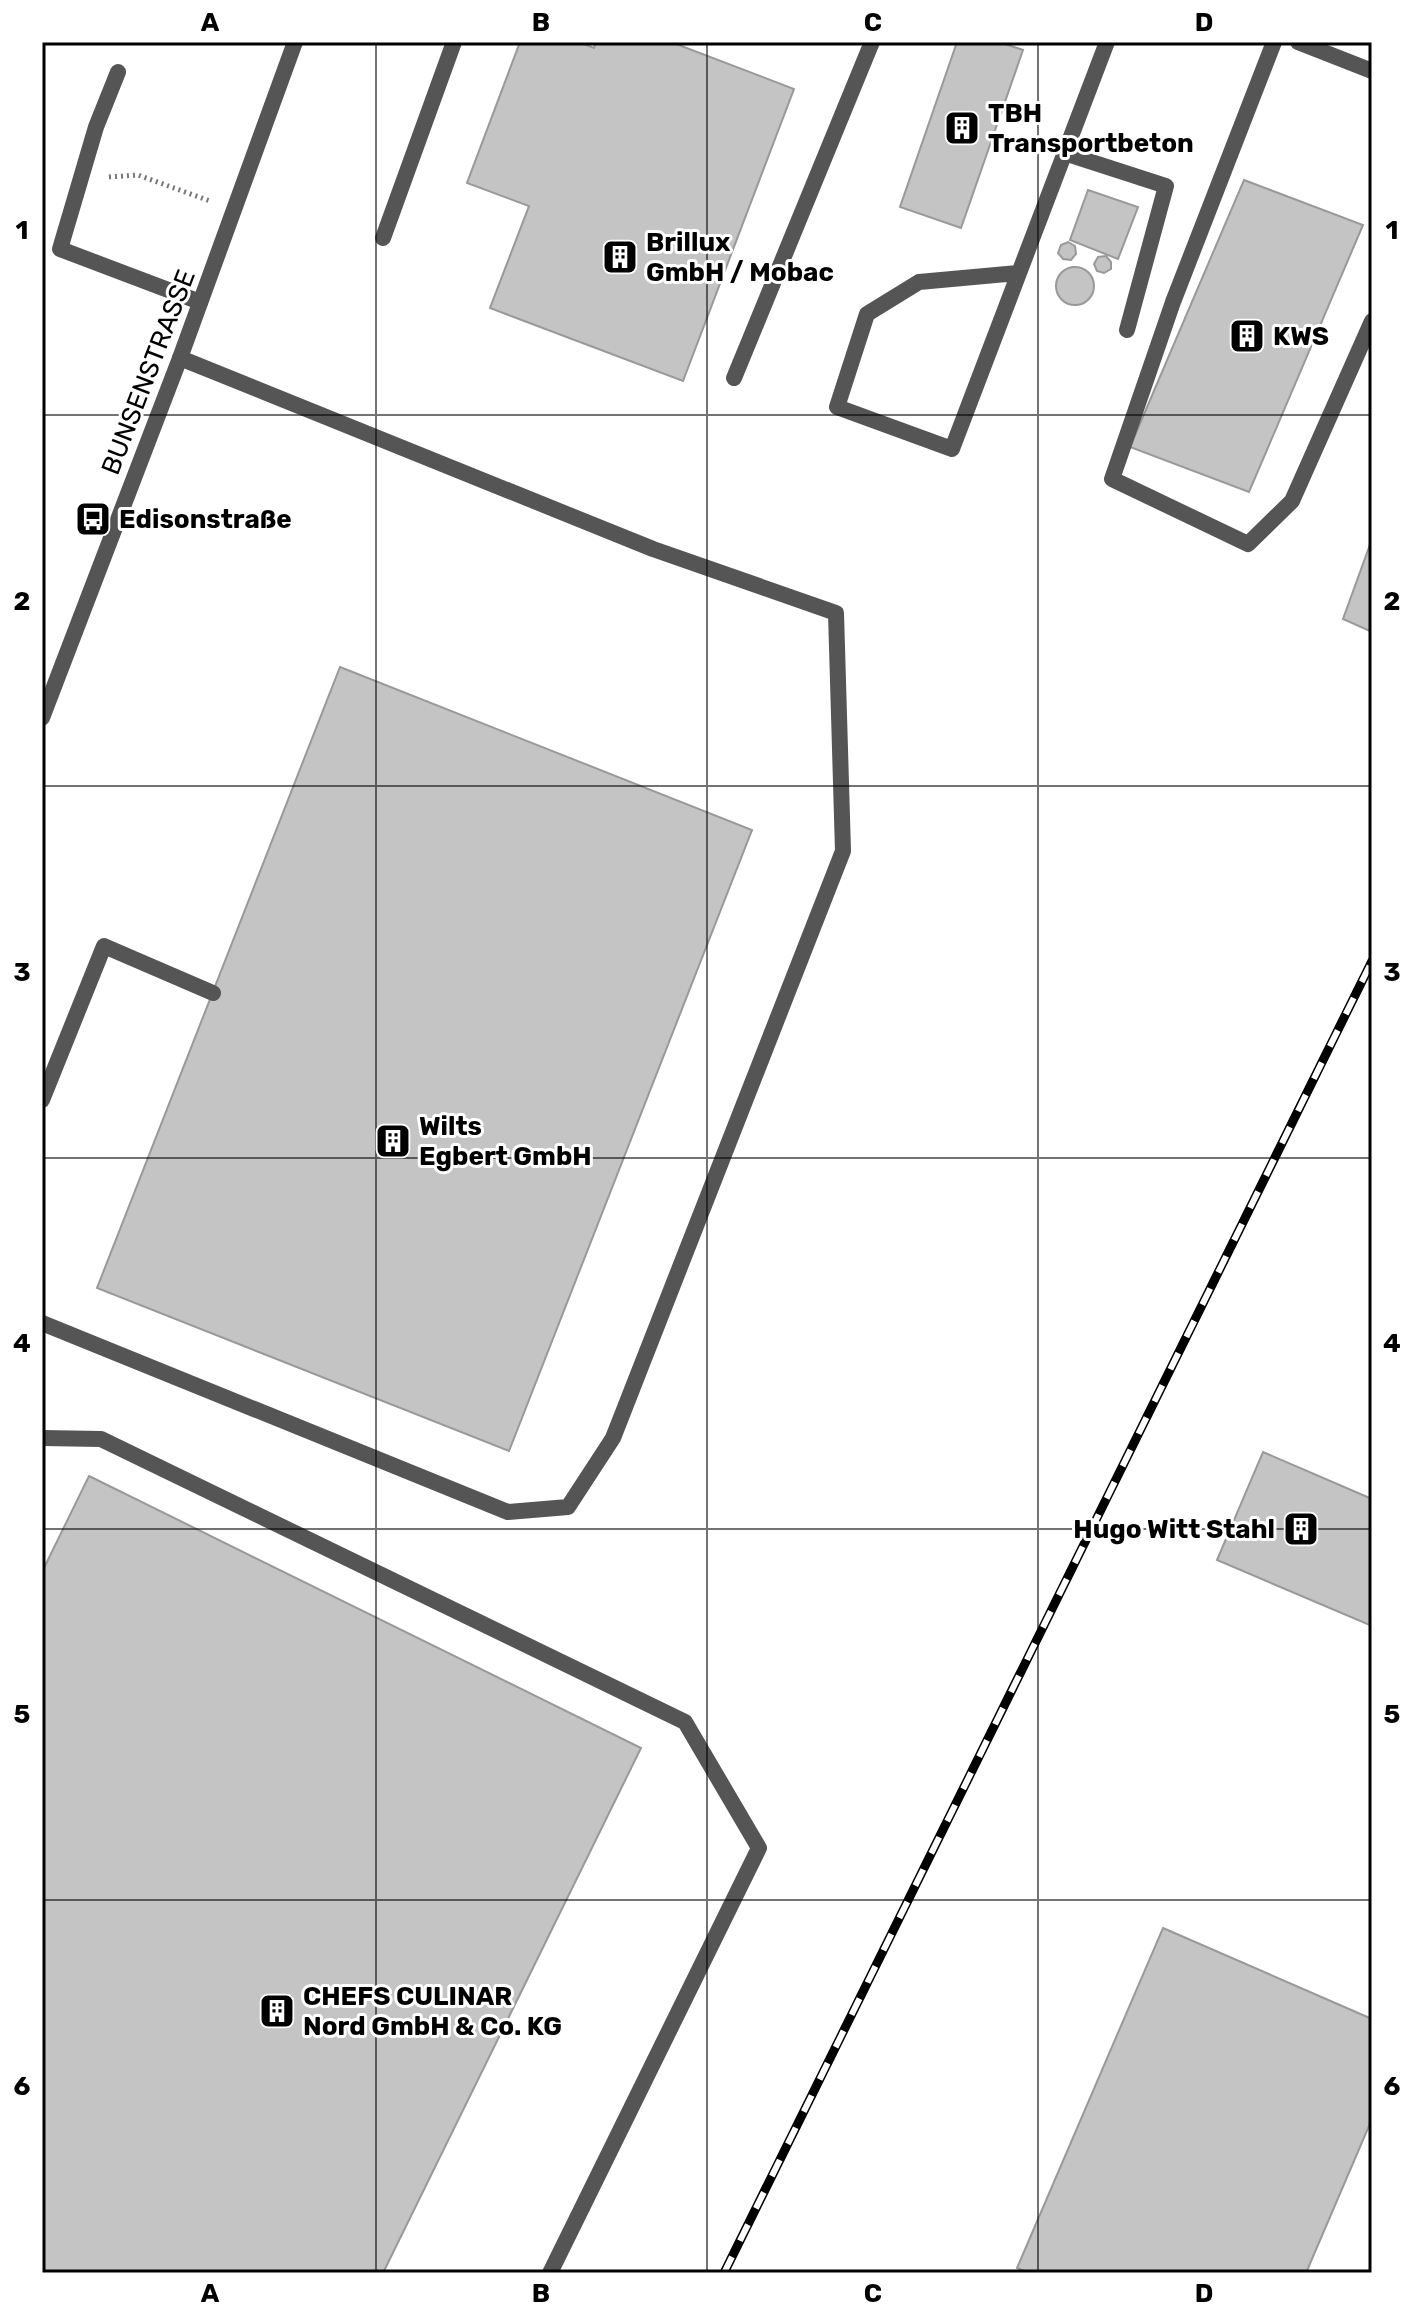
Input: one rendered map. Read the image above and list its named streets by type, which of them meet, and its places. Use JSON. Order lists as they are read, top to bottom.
{
  "streets": {
    "street": ["BUNSENSTRASSE"]
  },
  "places": {
    "building": [
      "TBH Transportbeton",
      "Brillux GmbH / Mobac",
      "KWS",
      "Wilts Egbert GmbH",
      "Hugo Witt Stahl",
      "CHEFS CULINAR Nord GmbH & Co. KG"
    ],
    "bus stop": ["Edisonstraße"]
  },
  "grid": {
    "columns": [
      "A",
      "B",
      "C",
      "D"
    ],
    "rows": [
      "1",
      "2",
      "3",
      "4",
      "5",
      "6"
    ]
  }
}
